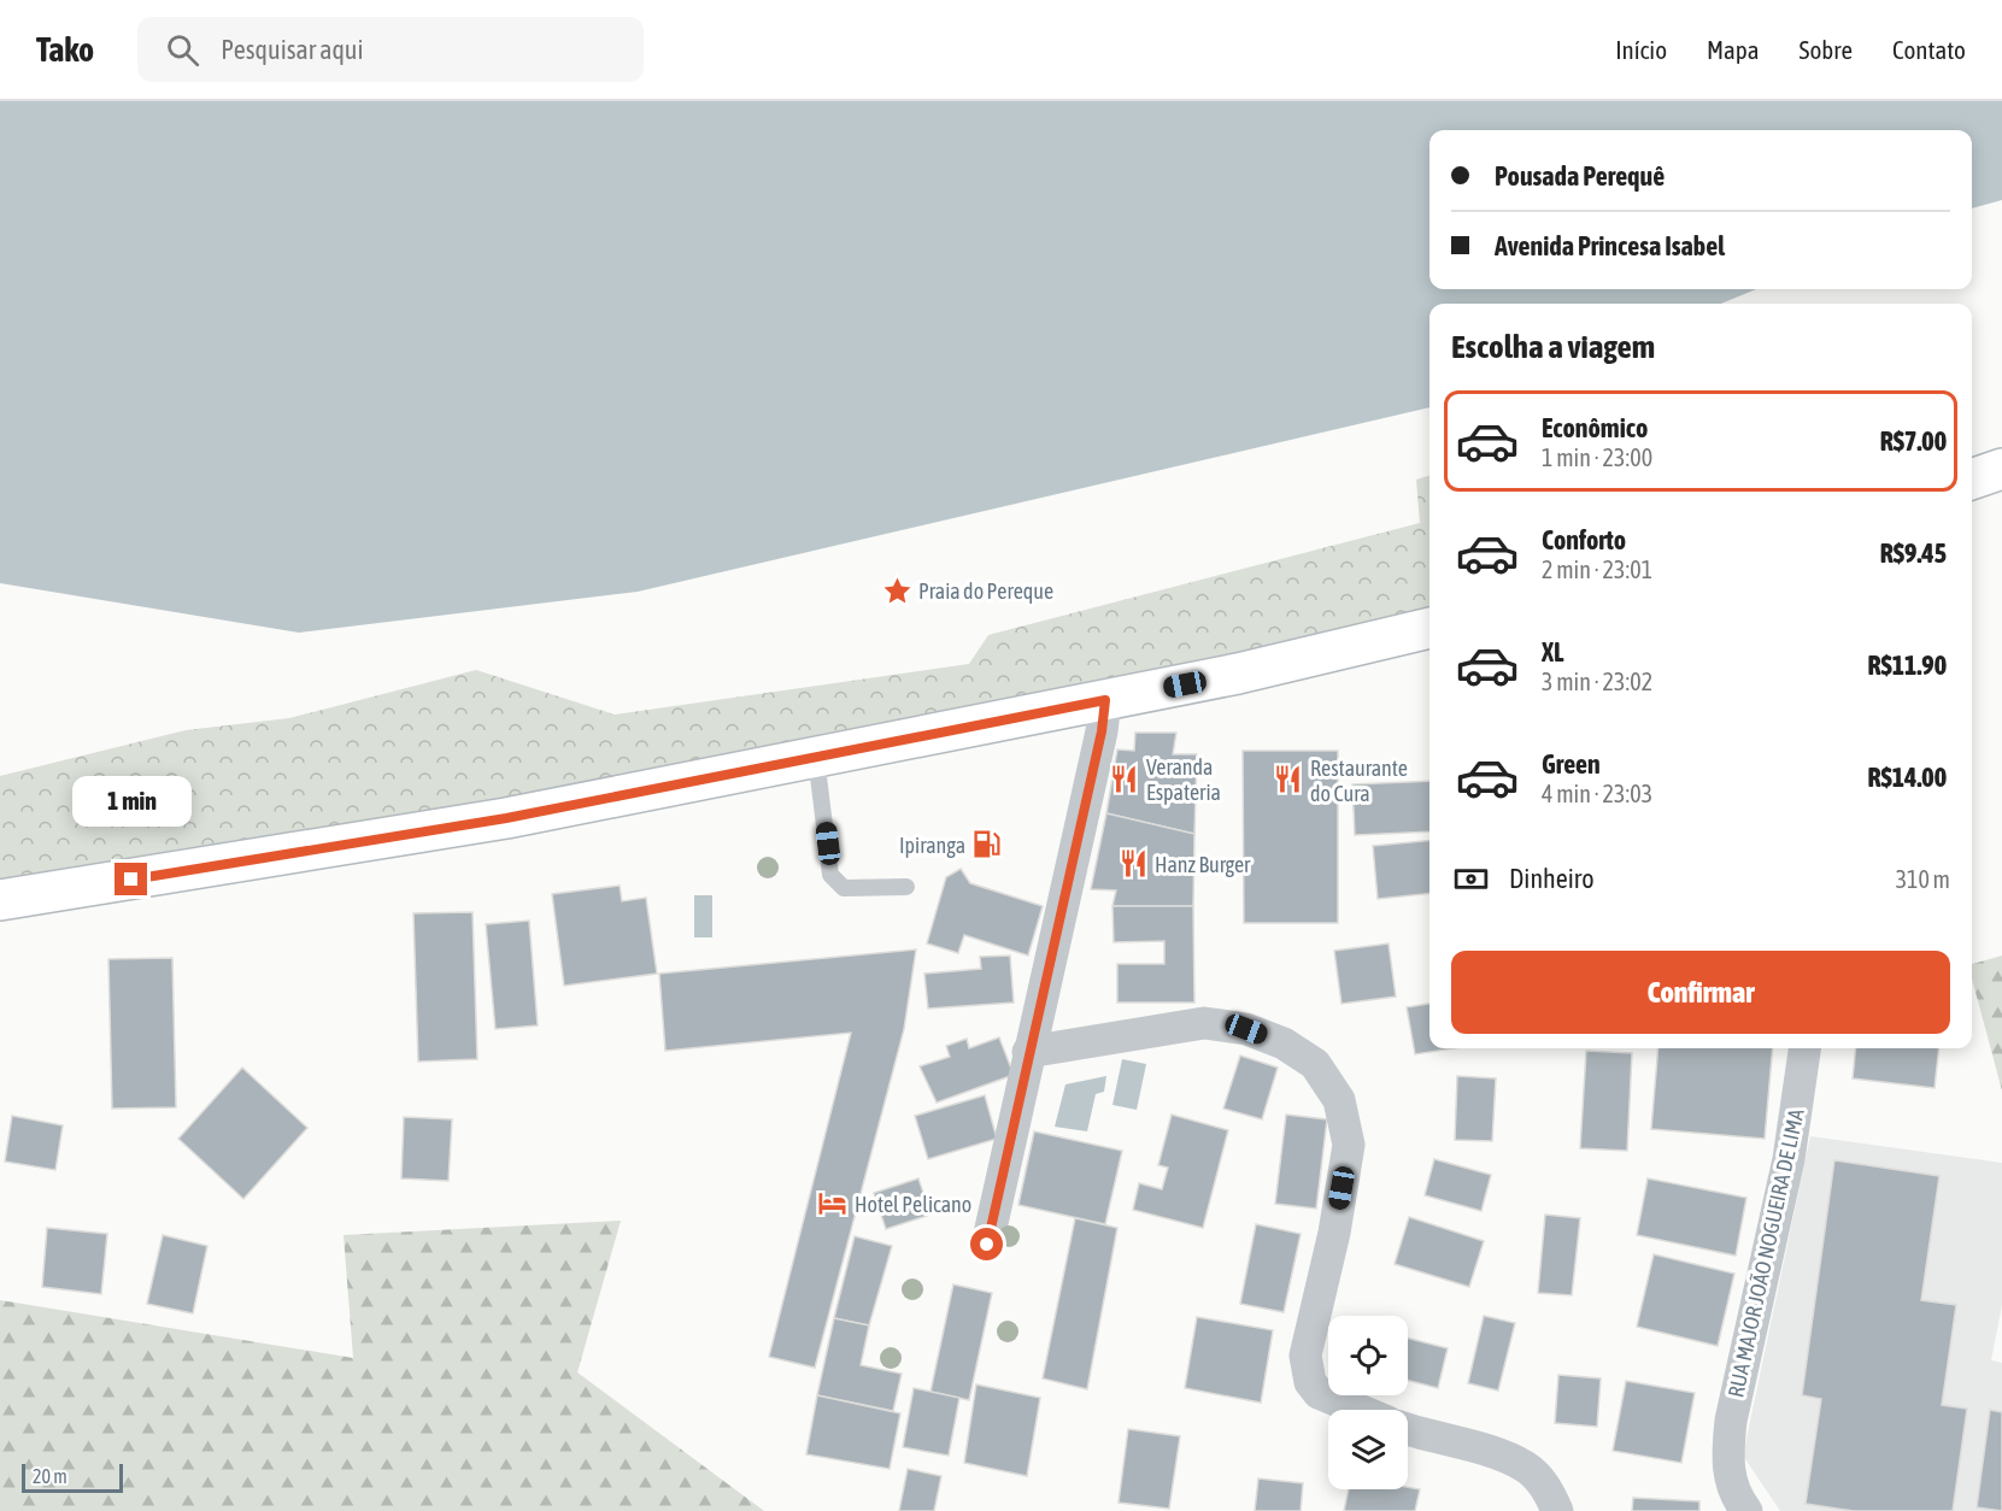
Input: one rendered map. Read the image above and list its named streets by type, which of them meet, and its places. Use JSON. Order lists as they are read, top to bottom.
{
  "streets": {
    "street": ["RUA MAJOR JOÃO NOGUEIRA DE LIMA"]
  },
  "places": {
    "place": ["Praia do Pereque"],
    "restaurant": ["Veranda Espateria", "Restaurante do Cura", "Hanz Burger"],
    "fuel station": ["Ipiranga"],
    "hotel": ["Hotel Pelicano"]
  },
  "scale_bar": "20 m",
  "page": {
    "header": "Tako",
    "search": "Pesquisar aqui",
    "nav": [
      "Início",
      "Mapa",
      "Sobre",
      "Contato"
    ],
    "banner": ["Pousada Perequê", "Avenida Princesa Isabel"],
    "heading": "Escolha a viagem",
    "list": [
      {
        "name": "Econômico",
        "note": "1 min · 23:00",
        "value": "R$7.00"
      },
      {
        "name": "Conforto",
        "note": "2 min · 23:01",
        "value": "R$9.45"
      },
      {
        "name": "XL",
        "note": "3 min · 23:02",
        "value": "R$11.90"
      },
      {
        "name": "Green",
        "note": "4 min · 23:03",
        "value": "R$14.00"
      }
    ],
    "bubble": "1 min",
    "pay": ["Dinheiro", "310 m"],
    "buttons": "Confirmar",
    "scale": "20 m"
  }
}
